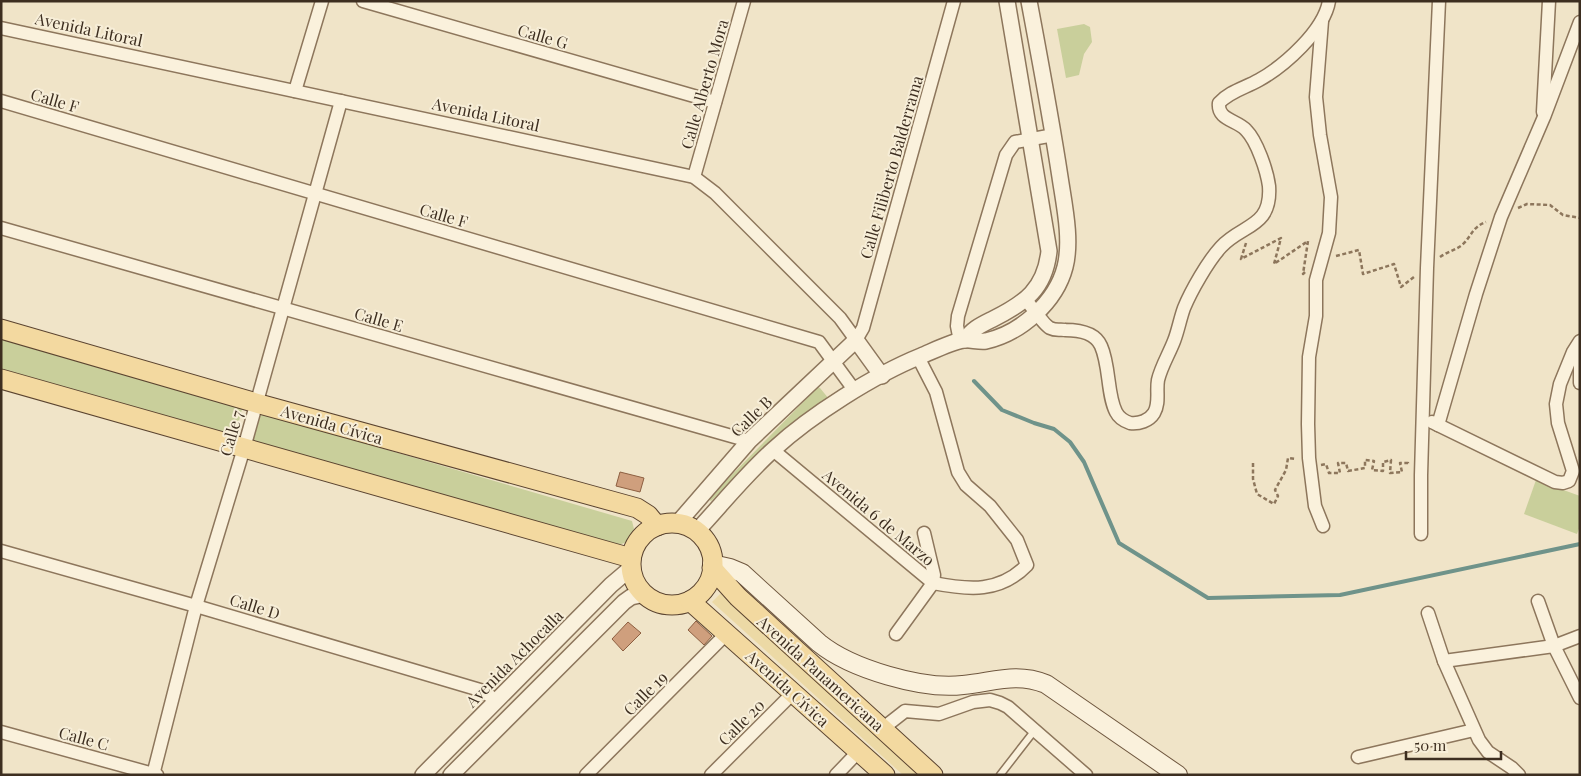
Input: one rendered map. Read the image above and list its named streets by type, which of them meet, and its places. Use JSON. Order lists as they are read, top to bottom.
{
  "streets": {
    "main road": ["Avenida Cívica", "Avenida Panamericana"],
    "street": [
      "Avenida Litoral",
      "Calle G",
      "Calle Alberto Mora",
      "Calle F",
      "Calle Filiberto Balderrama",
      "Calle E",
      "Calle B",
      "Calle 7",
      "Avenida 6 de Marzo",
      "Calle D",
      "Avenida Achocalla",
      "Calle 19",
      "Calle 20",
      "Calle C"
    ]
  },
  "crossings": [
    ["Avenida Litoral", "Calle Alberto Mora"],
    ["Avenida Litoral", "Calle Filiberto Balderrama"],
    ["Avenida Litoral", "Calle B"],
    ["Avenida Litoral", "Calle 7"],
    ["Calle G", "Calle Alberto Mora"],
    ["Calle F", "Calle B"],
    ["Calle F", "Calle 7"],
    ["Calle Filiberto Balderrama", "Calle B"],
    ["Calle E", "Calle B"],
    ["Calle E", "Calle 7"],
    ["Calle B", "Avenida Cívica"],
    ["Calle B", "Avenida Achocalla"],
    ["Calle B", "Avenida Panamericana"],
    ["Avenida Cívica", "Calle 7"],
    ["Avenida Cívica", "Avenida Achocalla"],
    ["Avenida Cívica", "Avenida Panamericana"],
    ["Avenida Cívica", "Calle 19"],
    ["Avenida Cívica", "Calle 20"],
    ["Calle 7", "Calle D"],
    ["Calle 7", "Calle C"],
    ["Calle D", "Avenida Achocalla"],
    ["Avenida Achocalla", "Avenida Panamericana"]
  ],
  "scale_bar": "50 m"
}
